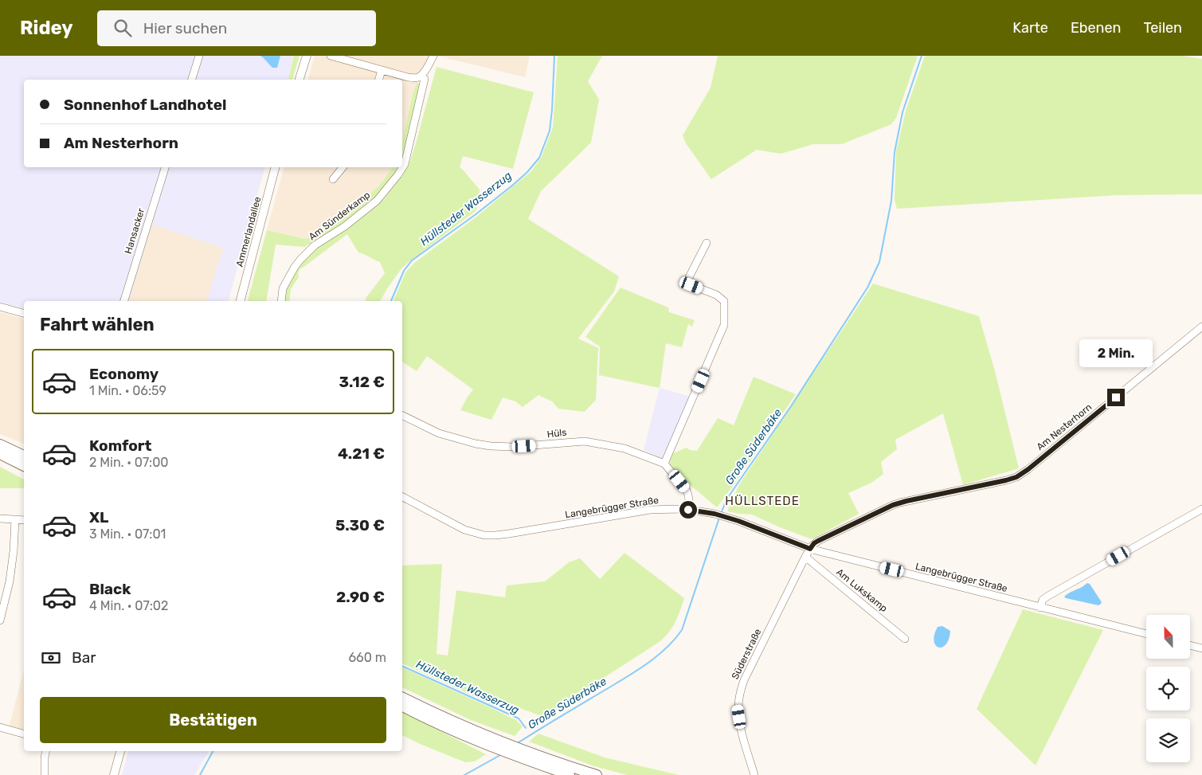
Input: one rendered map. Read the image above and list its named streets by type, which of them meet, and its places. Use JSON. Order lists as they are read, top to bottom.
{
  "streets": {
    "main road": ["Ammerlandallee"],
    "street": [
      "Am Sünderkamp",
      "Hansacker",
      "Am Nesterhorn",
      "Hüls",
      "Langebrügger Straße",
      "Am Lukskamp",
      "Süderstraße"
    ]
  },
  "crossings": [
    ["Am Nesterhorn", "Langebrügger Straße"],
    ["Am Nesterhorn", "Süderstraße"],
    ["Hüls", "Langebrügger Straße"],
    ["Langebrügger Straße", "Süderstraße"],
    ["Am Lukskamp", "Süderstraße"]
  ],
  "districts": ["HÜLLSTEDE"],
  "water": ["Hüllsteder Wasserzug", "Große Süderbäke"],
  "north": "top",
  "page": {
    "header": "Ridey",
    "search": "Hier suchen",
    "nav": ["Karte", "Ebenen", "Teilen"],
    "banner": ["Sonnenhof Landhotel", "Am Nesterhorn"],
    "heading": "Fahrt wählen",
    "bubble": "2 Min.",
    "list": [
      {
        "name": "Economy",
        "note": "1 Min. · 06:59",
        "value": "3.12 €"
      },
      {
        "name": "Komfort",
        "note": "2 Min. · 07:00",
        "value": "4.21 €"
      },
      {
        "name": "XL",
        "note": "3 Min. · 07:01",
        "value": "5.30 €"
      },
      {
        "name": "Black",
        "note": "4 Min. · 07:02",
        "value": "2.90 €"
      }
    ],
    "pay": ["Bar", "660 m"],
    "buttons": "Bestätigen"
  }
}
